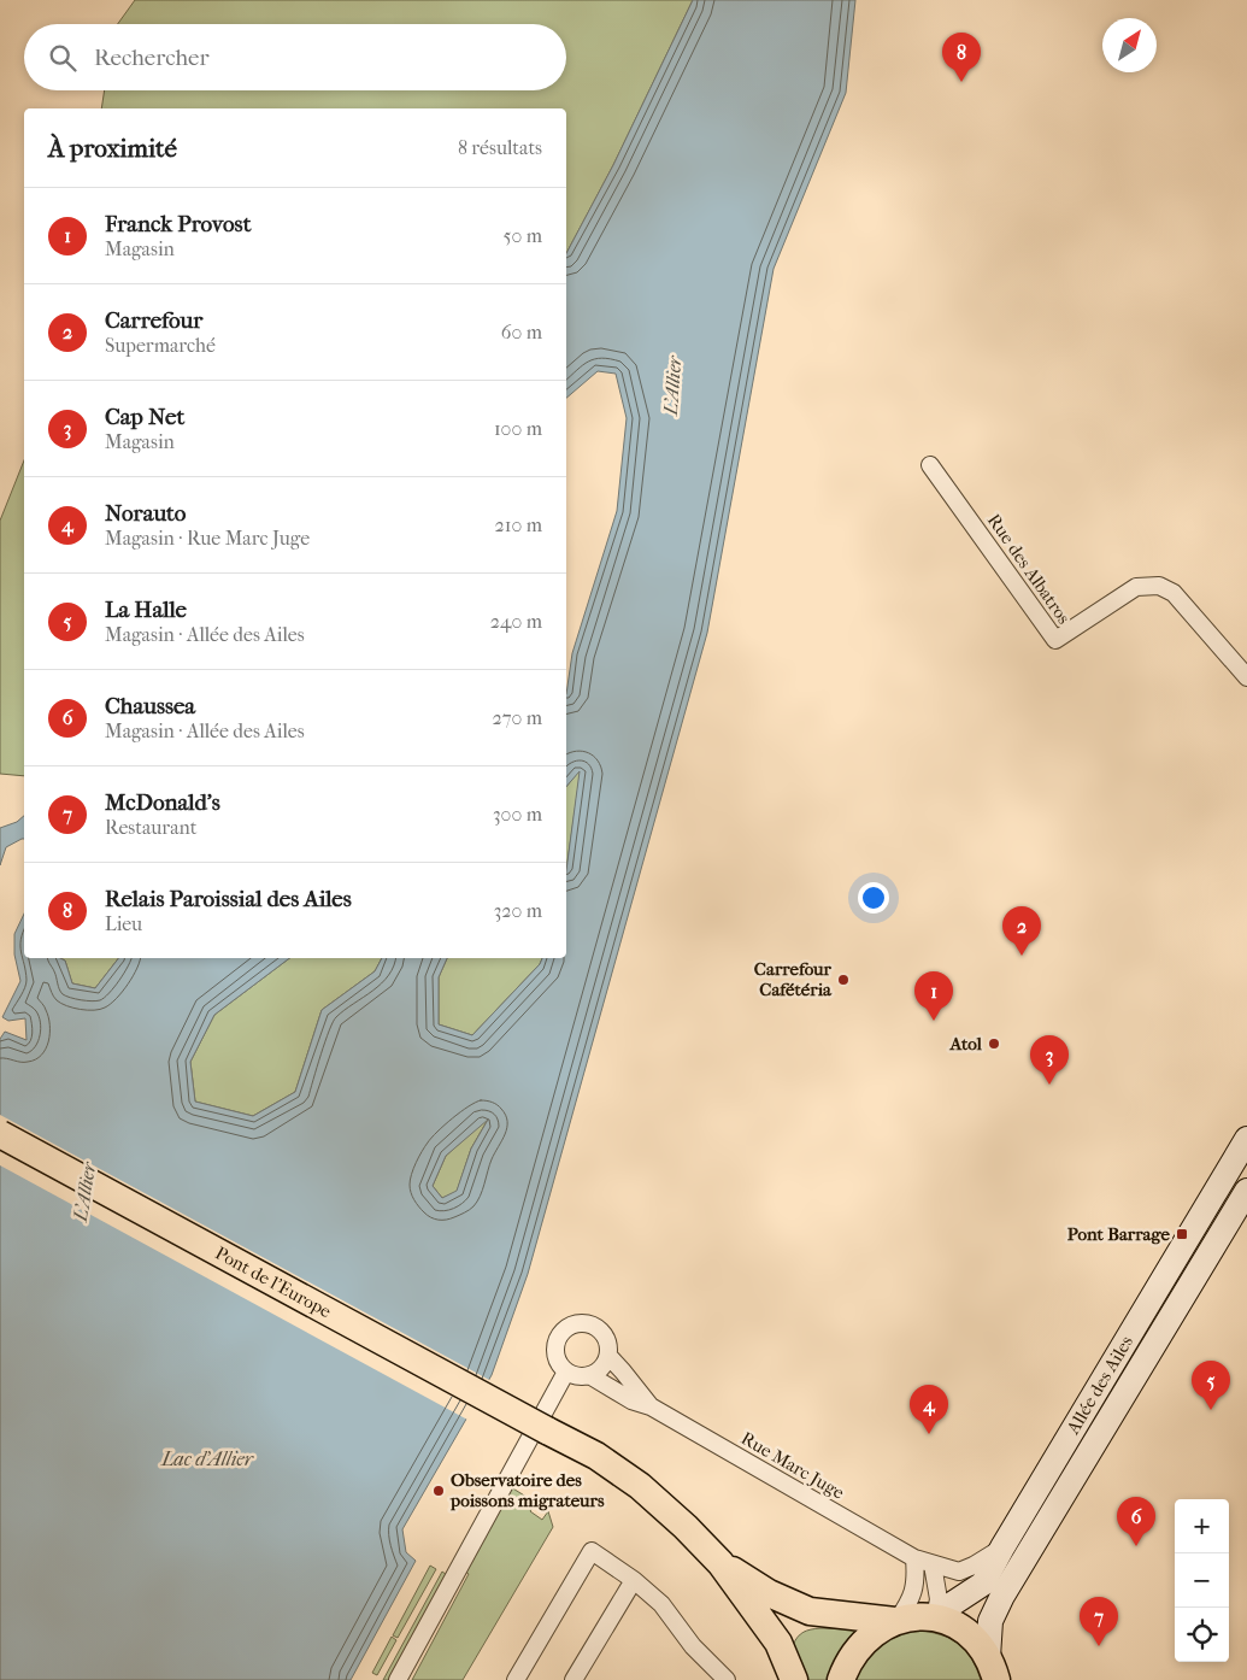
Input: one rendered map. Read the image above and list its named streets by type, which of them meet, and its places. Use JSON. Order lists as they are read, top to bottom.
{
  "streets": {
    "main road": ["Pont de l'Europe", "Allée des Ailes"],
    "street": ["Rue des Albatros", "Rue Marc Juge"]
  },
  "crossings": [
    ["Allée des Ailes", "Rue Marc Juge"]
  ],
  "water": ["L'Allier", "Lac d'Allier"],
  "places": {
    "other": ["Carrefour Cafétéria", "Atol", "Observatoire des poissons migrateurs"],
    "transit": ["Pont Barrage"]
  },
  "north": "top right",
  "page": {
    "search": "Rechercher",
    "pins": [
      "8",
      "2",
      "1",
      "3",
      "5",
      "4",
      "6",
      "7"
    ],
    "heading": ["À proximité", "8 résultats"],
    "list": [
      {
        "mark": "1",
        "name": "Franck Provost",
        "note": "Magasin",
        "value": "50 m"
      },
      {
        "mark": "2",
        "name": "Carrefour",
        "note": "Supermarché",
        "value": "60 m"
      },
      {
        "mark": "3",
        "name": "Cap Net",
        "note": "Magasin",
        "value": "100 m"
      },
      {
        "mark": "4",
        "name": "Norauto",
        "note": "Magasin · Rue Marc Juge",
        "value": "210 m"
      },
      {
        "mark": "5",
        "name": "La Halle",
        "note": "Magasin · Allée des Ailes",
        "value": "240 m"
      },
      {
        "mark": "6",
        "name": "Chaussea",
        "note": "Magasin · Allée des Ailes",
        "value": "270 m"
      },
      {
        "mark": "7",
        "name": "McDonald's",
        "note": "Restaurant",
        "value": "300 m"
      },
      {
        "mark": "8",
        "name": "Relais Paroissial des Ailes",
        "note": "Lieu",
        "value": "320 m"
      }
    ],
    "map_buttons": ["+", "−"]
  }
}
